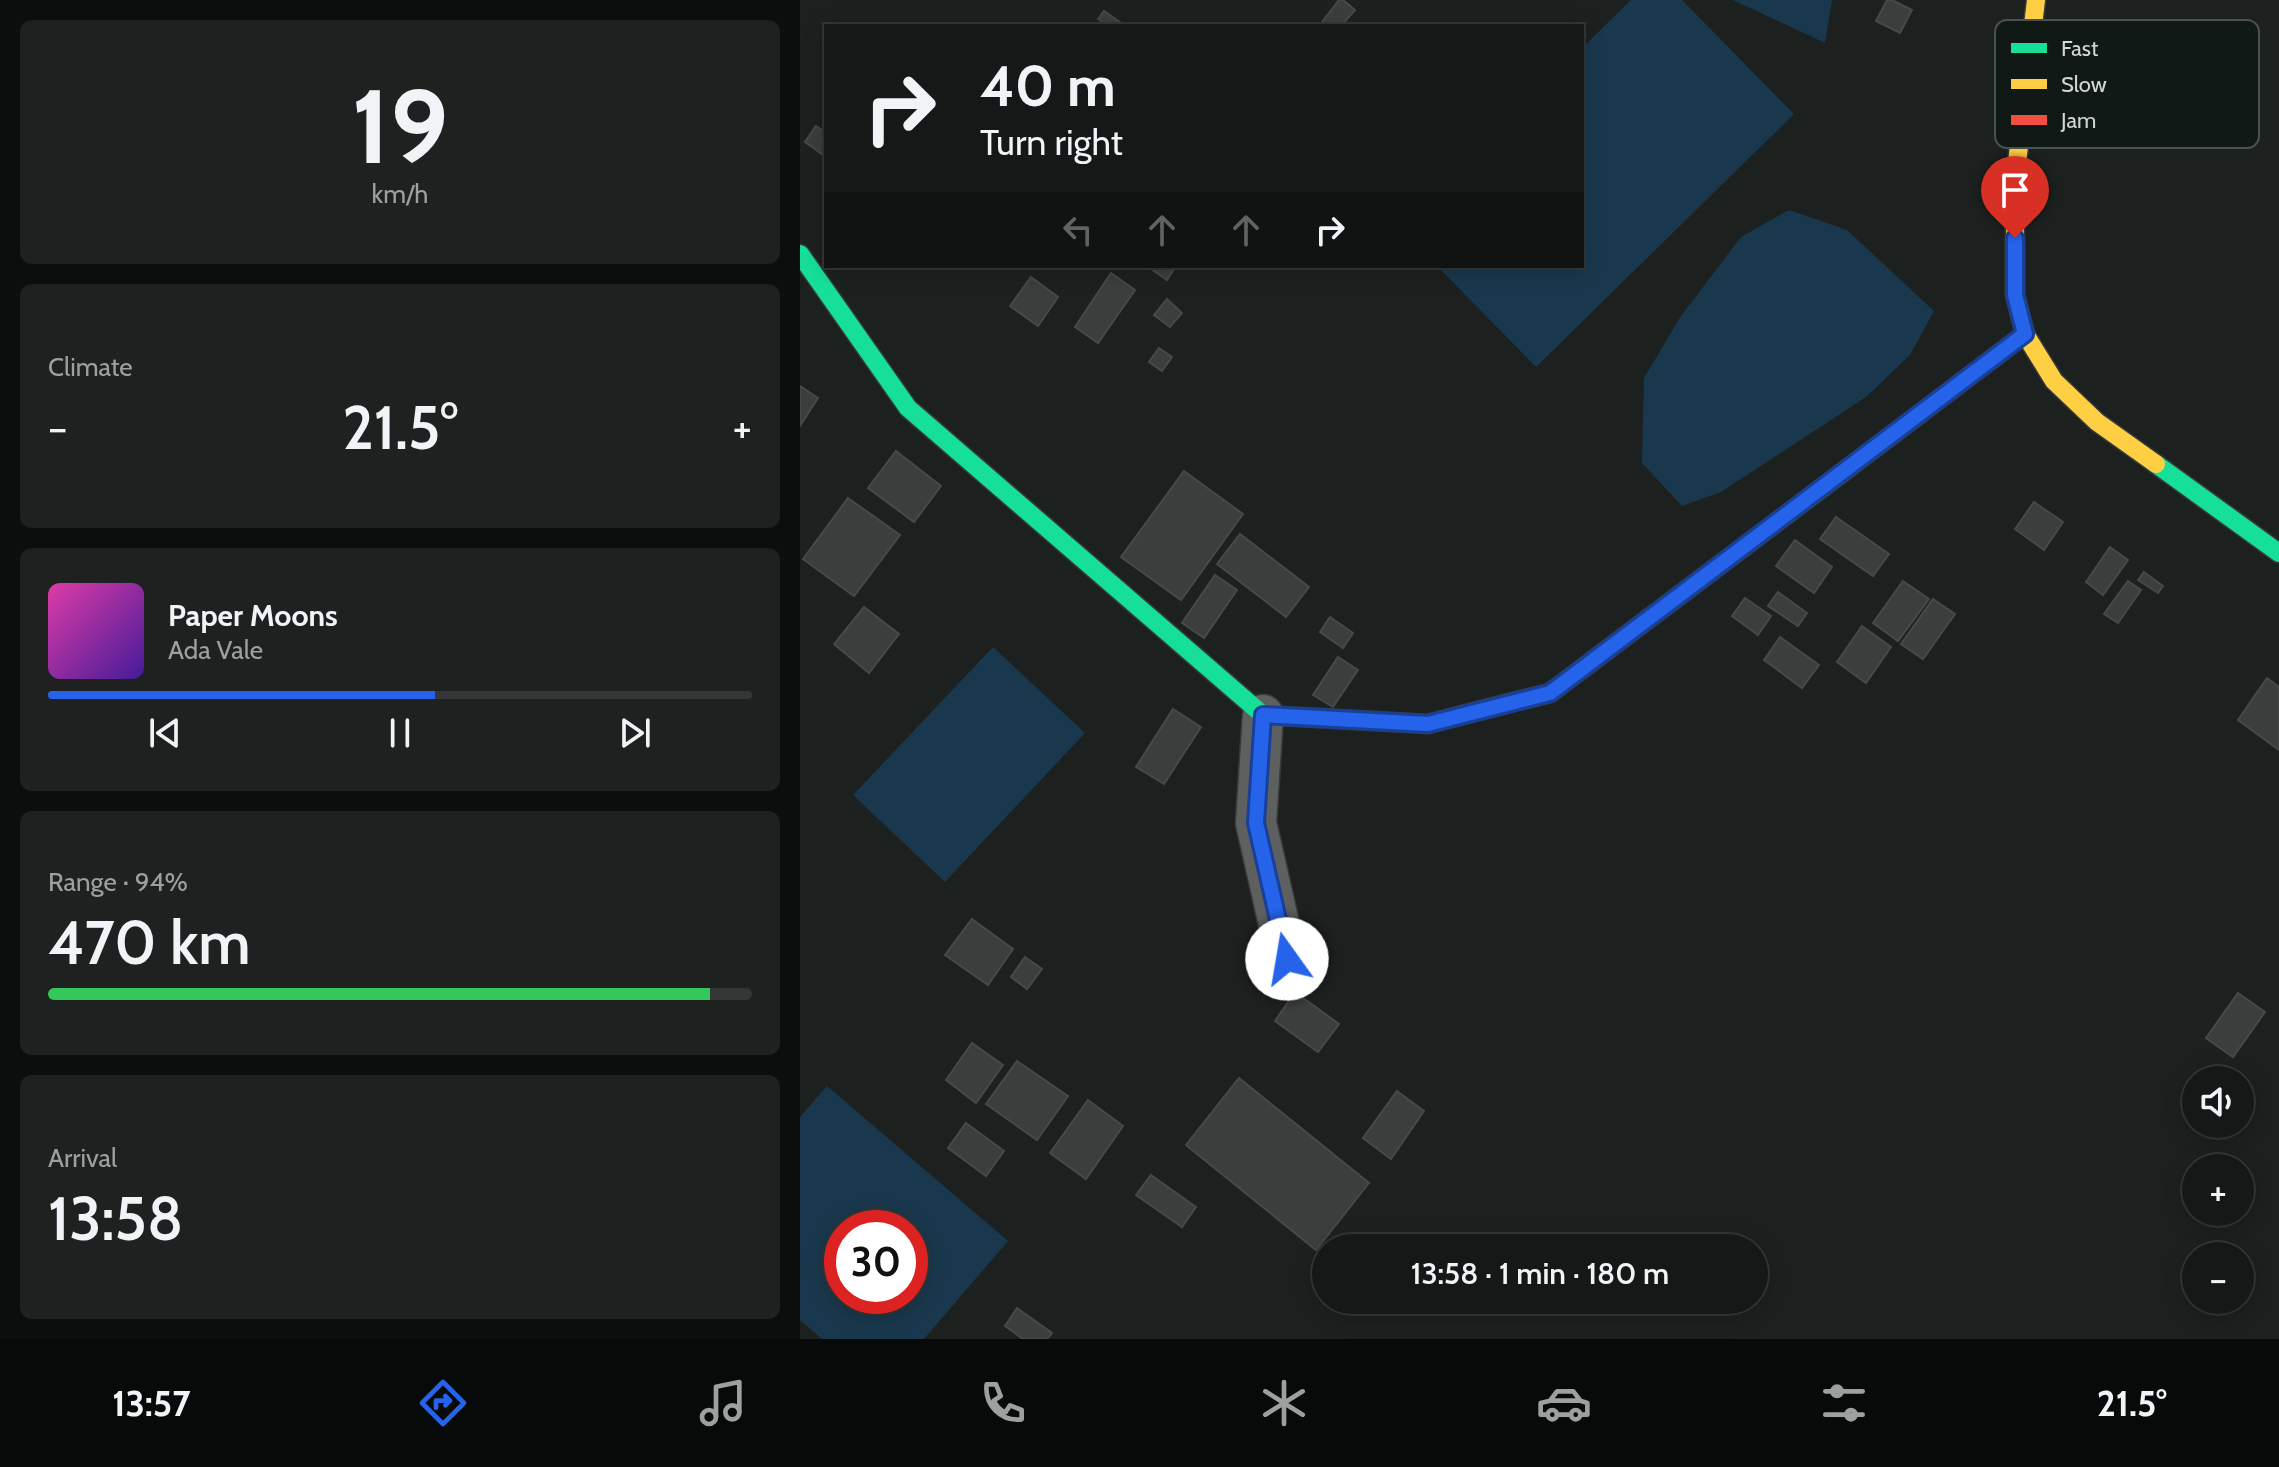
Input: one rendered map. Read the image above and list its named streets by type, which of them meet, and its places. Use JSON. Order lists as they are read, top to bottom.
{
  "legend": ["Fast", "Slow", "Jam"],
  "page": {
    "tile": [
      ["19", "km/h"],
      "Climate",
      ["Range · 94%", "470 km"],
      ["Arrival", "13:58"]
    ],
    "turn": ["40 m", "Turn right"],
    "heat": ["−", "21.5°", "+"],
    "song": ["Paper Moons", "Ada Vale"],
    "map_buttons": ["+", "−"],
    "limit": "30",
    "trip": "13:58 · 1 min · 180 m",
    "tabs": ["13:57", "21.5°"]
  }
}
